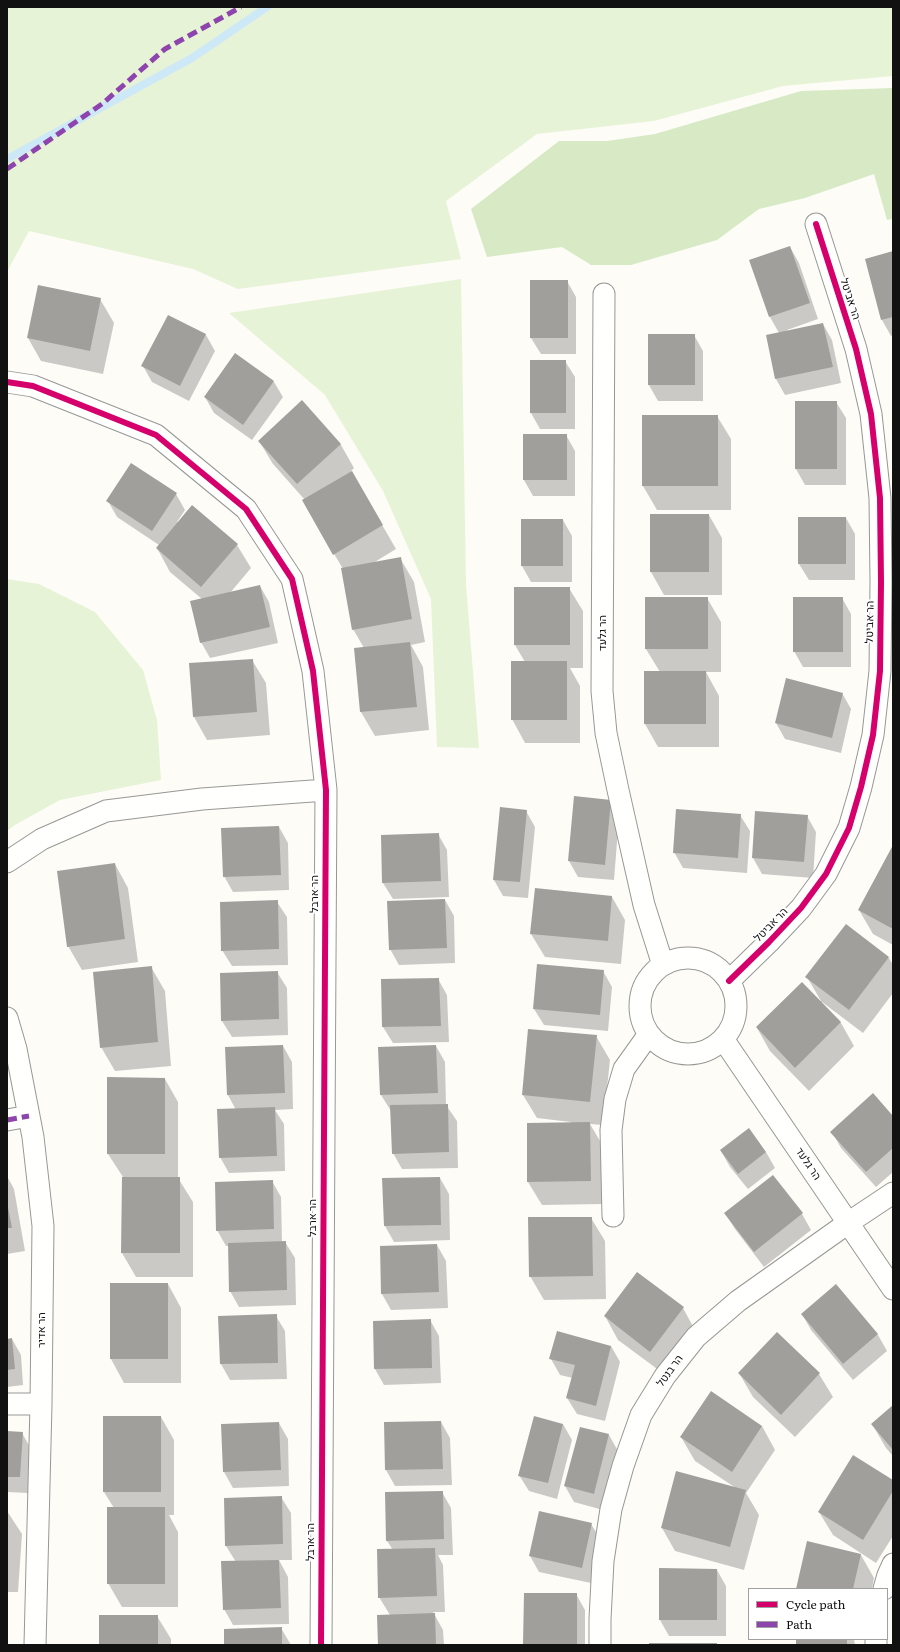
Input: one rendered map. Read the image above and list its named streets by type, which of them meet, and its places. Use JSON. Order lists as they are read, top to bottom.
{
  "streets": {
    "street": [
      "הר אביטל",
      "הר גלעד",
      "הר ארבל",
      "הר אדיר",
      "הר בנטל"
    ]
  },
  "crossings": [
    ["הר אביטל", "הר גלעד"],
    ["הר גלעד", "הר בנטל"]
  ],
  "legend": ["Cycle path", "Path"]
}
